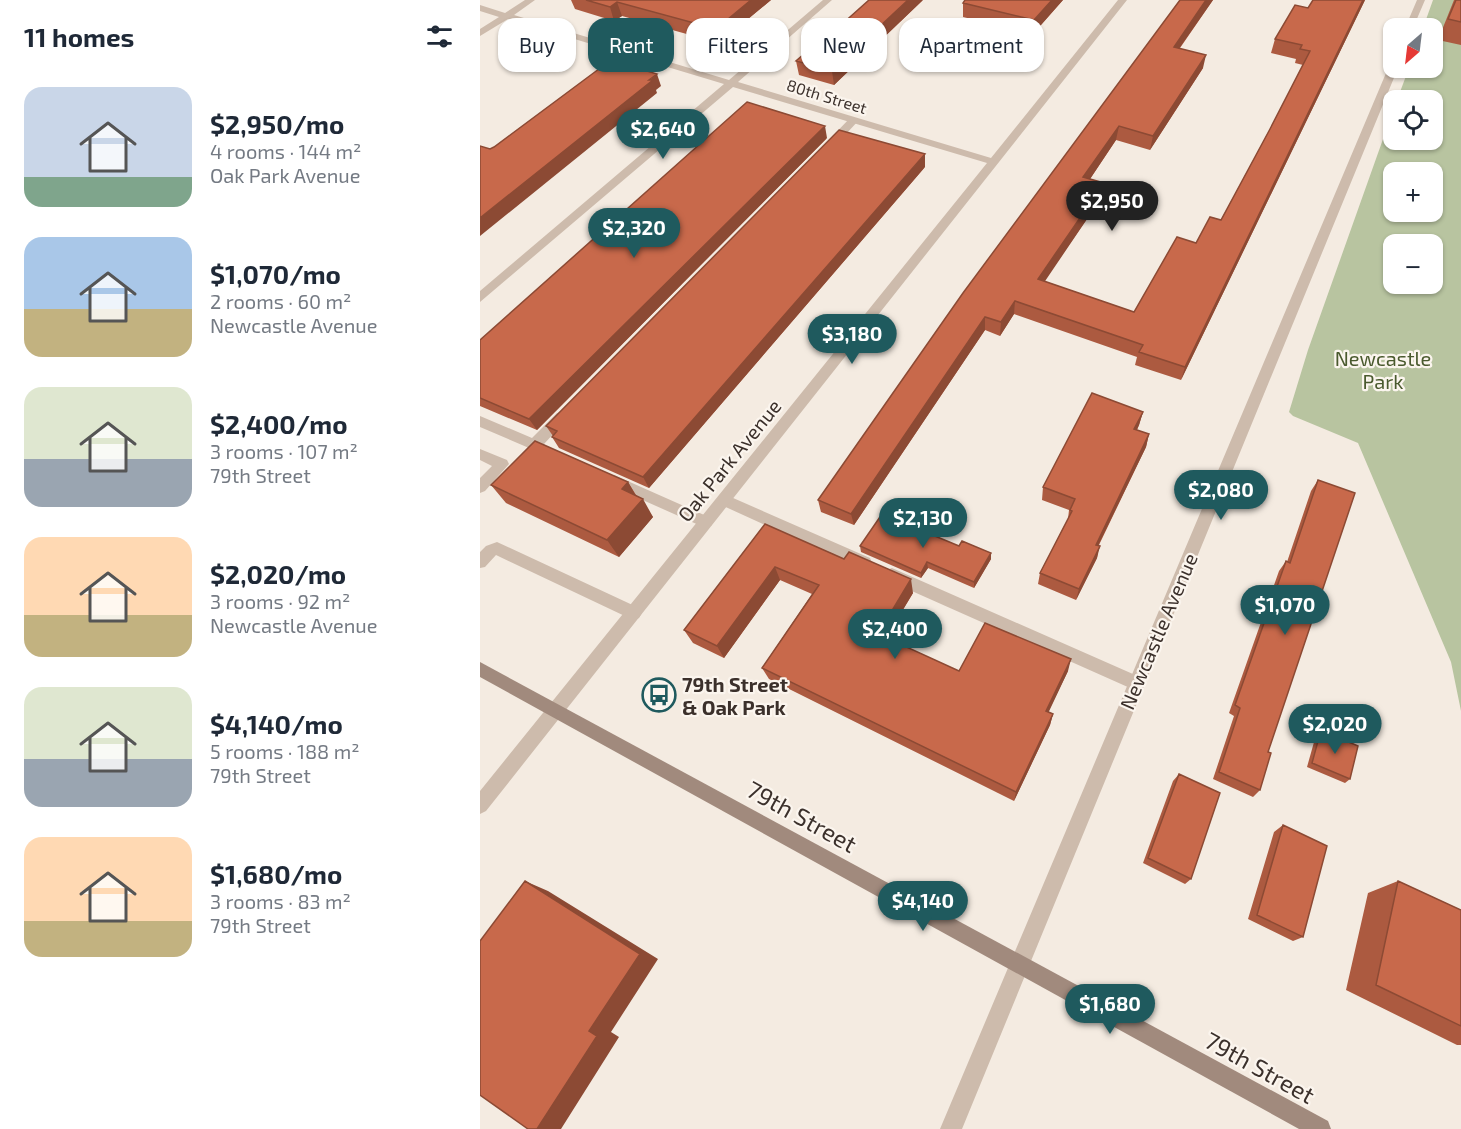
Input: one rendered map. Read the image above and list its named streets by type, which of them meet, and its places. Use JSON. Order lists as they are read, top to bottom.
{
  "streets": {
    "main road": ["79th Street"],
    "street": ["80th Street", "Oak Park Avenue", "Newcastle Avenue"]
  },
  "crossings": [
    ["80th Street", "Oak Park Avenue"],
    ["Oak Park Avenue", "79th Street"],
    ["Newcastle Avenue", "79th Street"]
  ],
  "parks": ["Newcastle Park"],
  "places": {
    "bus stop": ["79th Street & Oak Park"]
  },
  "north": "bottom left",
  "page": {
    "heading": "11 homes",
    "map_buttons": ["+", "−"],
    "chip": [
      "Buy",
      "Rent",
      "Filters",
      "New",
      "Apartment"
    ],
    "list": [
      {
        "name": "$2,950/mo",
        "note": "4 rooms · 144 m² · Oak Park Avenue"
      },
      {
        "name": "$1,070/mo",
        "note": "2 rooms · 60 m² · Newcastle Avenue"
      },
      {
        "name": "$2,400/mo",
        "note": "3 rooms · 107 m² · 79th Street"
      },
      {
        "name": "$2,020/mo",
        "note": "3 rooms · 92 m² · Newcastle Avenue"
      },
      {
        "name": "$4,140/mo",
        "note": "5 rooms · 188 m² · 79th Street"
      },
      {
        "name": "$1,680/mo",
        "note": "3 rooms · 83 m² · 79th Street"
      }
    ],
    "price": [
      "$2,640",
      "$2,950",
      "$2,320",
      "$3,180",
      "$2,080",
      "$2,130",
      "$1,070",
      "$2,400",
      "$2,020",
      "$4,140",
      "$1,680"
    ]
  }
}
